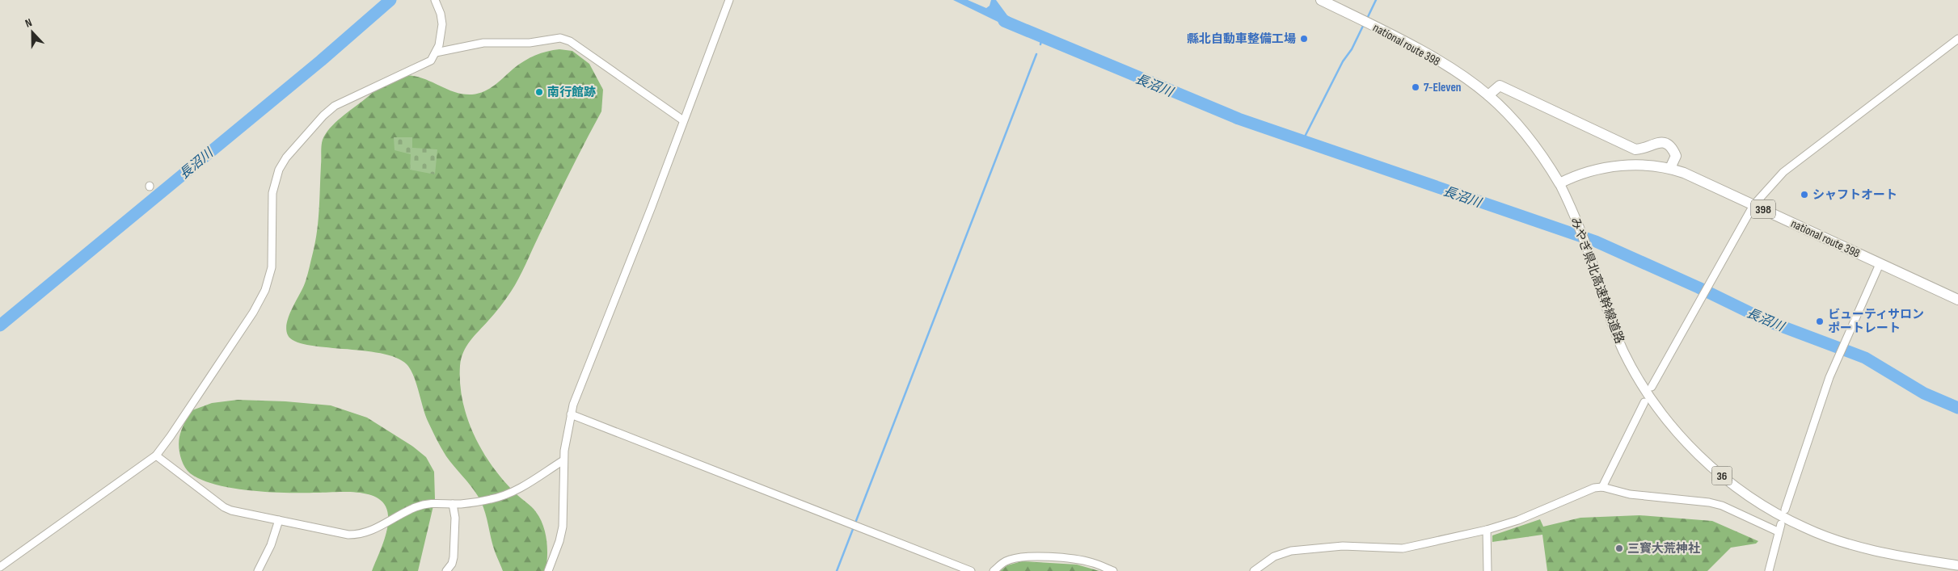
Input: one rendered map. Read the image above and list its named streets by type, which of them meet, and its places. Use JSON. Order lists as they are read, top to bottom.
{
  "streets": {
    "highway": ["national route 398", "398"],
    "main road": ["みやぎ県北高速幹線道路", "36"]
  },
  "crossings": [
    ["national route 398", "みやぎ県北高速幹線道路"]
  ],
  "water": ["長沼川"],
  "places": [
    "縣北自動車整備工場",
    "7-Eleven",
    "南行館跡",
    "シャフトオート",
    "ビューティサロン ポートレート",
    "三寳大荒神社"
  ],
  "north": "top"
}
